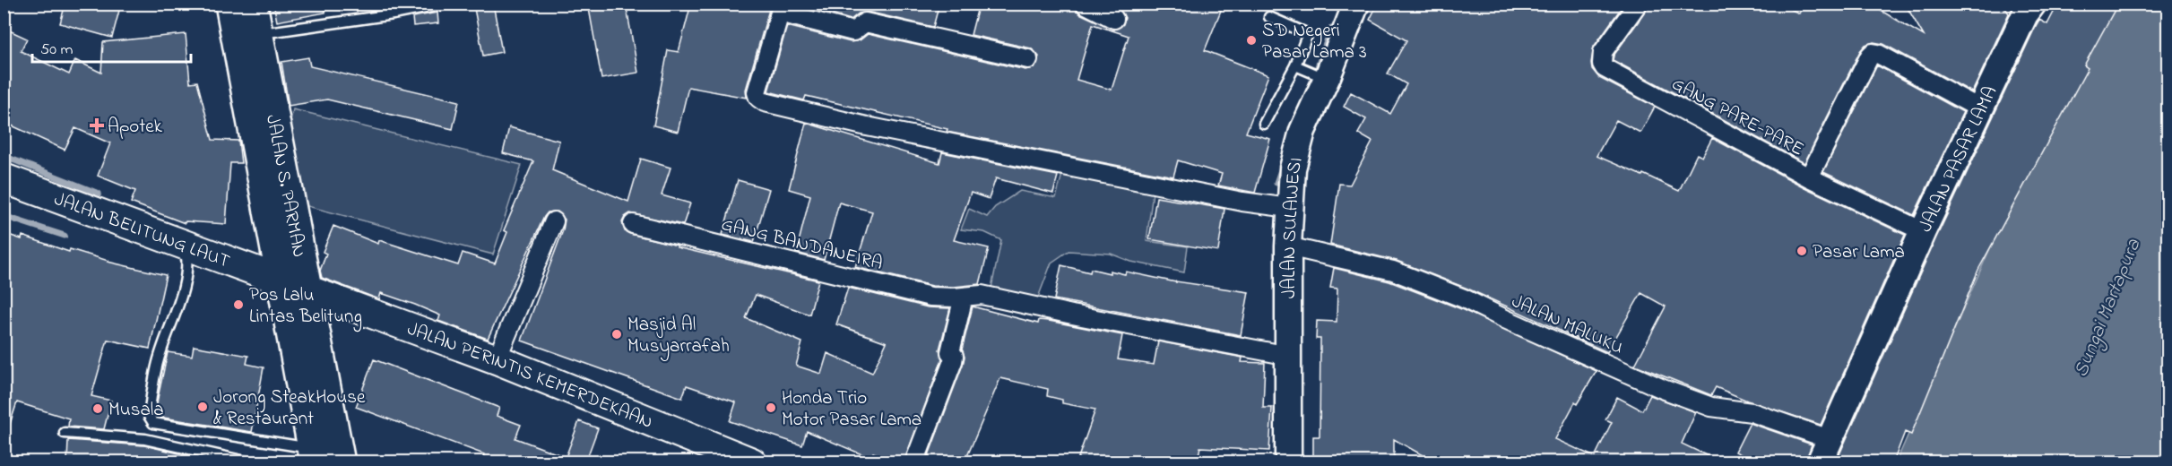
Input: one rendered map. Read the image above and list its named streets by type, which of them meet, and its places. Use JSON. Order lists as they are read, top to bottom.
{
  "streets": {
    "highway": ["JALAN S. PARMAN"],
    "main road": [
      "JALAN PASAR LAMA",
      "JALAN SULAWESI",
      "JALAN BELITUNG LAUT",
      "JALAN PERINTIS KEMERDEKAAN"
    ],
    "street": ["GANG PARE-PARE", "GANG BANDANEIRA", "JALAN MALUKU"]
  },
  "crossings": [
    ["GANG PARE-PARE", "JALAN PASAR LAMA"],
    ["JALAN PASAR LAMA", "JALAN MALUKU"],
    ["JALAN S. PARMAN", "JALAN BELITUNG LAUT"],
    ["JALAN S. PARMAN", "JALAN PERINTIS KEMERDEKAAN"],
    ["JALAN SULAWESI", "GANG BANDANEIRA"],
    ["JALAN SULAWESI", "JALAN MALUKU"],
    ["JALAN BELITUNG LAUT", "JALAN PERINTIS KEMERDEKAAN"]
  ],
  "water": ["Sungai Martapura"],
  "places": {
    "other": [
      "SD Negeri Pasar Lama 3",
      "Pasar Lama",
      "Pos Lalu Lintas Belitung",
      "Masjid Al Musyarrafah",
      "Jorong SteakHouse & Restaurant",
      "Honda Trio Motor Pasar Lama",
      "Musala"
    ],
    "health": ["Apotek"]
  },
  "scale_bar": "50 m"
}
